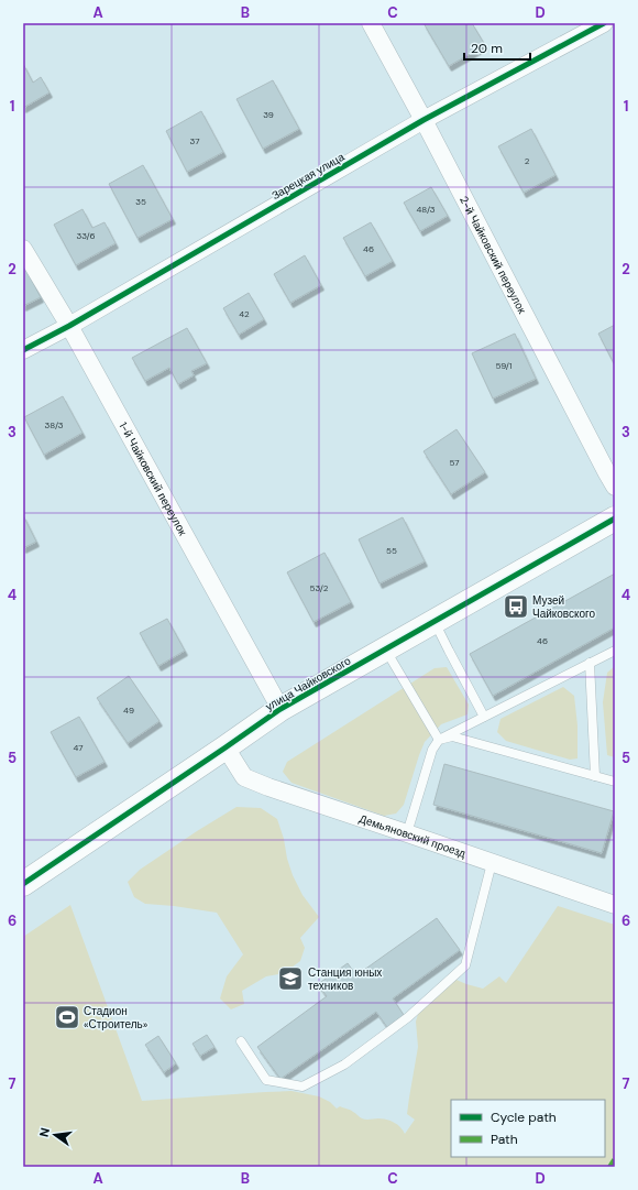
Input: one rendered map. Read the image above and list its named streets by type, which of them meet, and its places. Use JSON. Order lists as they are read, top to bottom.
{
  "streets": {
    "street": [
      "Зарецкая улица",
      "2-й Чайковский переулок",
      "1-й Чайковский переулок",
      "улица Чайковского",
      "Демьяновский проезд"
    ]
  },
  "crossings": [
    ["Зарецкая улица", "2-й Чайковский переулок"],
    ["Зарецкая улица", "1-й Чайковский переулок"],
    ["1-й Чайковский переулок", "улица Чайковского"],
    ["улица Чайковского", "Демьяновский проезд"]
  ],
  "places": {
    "bus stop": ["Музей Чайковского"],
    "school or university": ["Станция юных техников"],
    "sports": ["Стадион «Строитель»"]
  },
  "house_numbers": [
    "39",
    "37",
    "2",
    "35",
    "48/3",
    "33/6",
    "46",
    "42",
    "59/1",
    "38/3",
    "57",
    "55",
    "53/2",
    "46",
    "49",
    "47"
  ],
  "legend": ["Cycle path", "Path"],
  "scale_bar": "20 m",
  "north": "left",
  "grid": {
    "columns": [
      "A",
      "B",
      "C",
      "D"
    ],
    "rows": [
      "1",
      "2",
      "3",
      "4",
      "5",
      "6",
      "7"
    ]
  }
}
